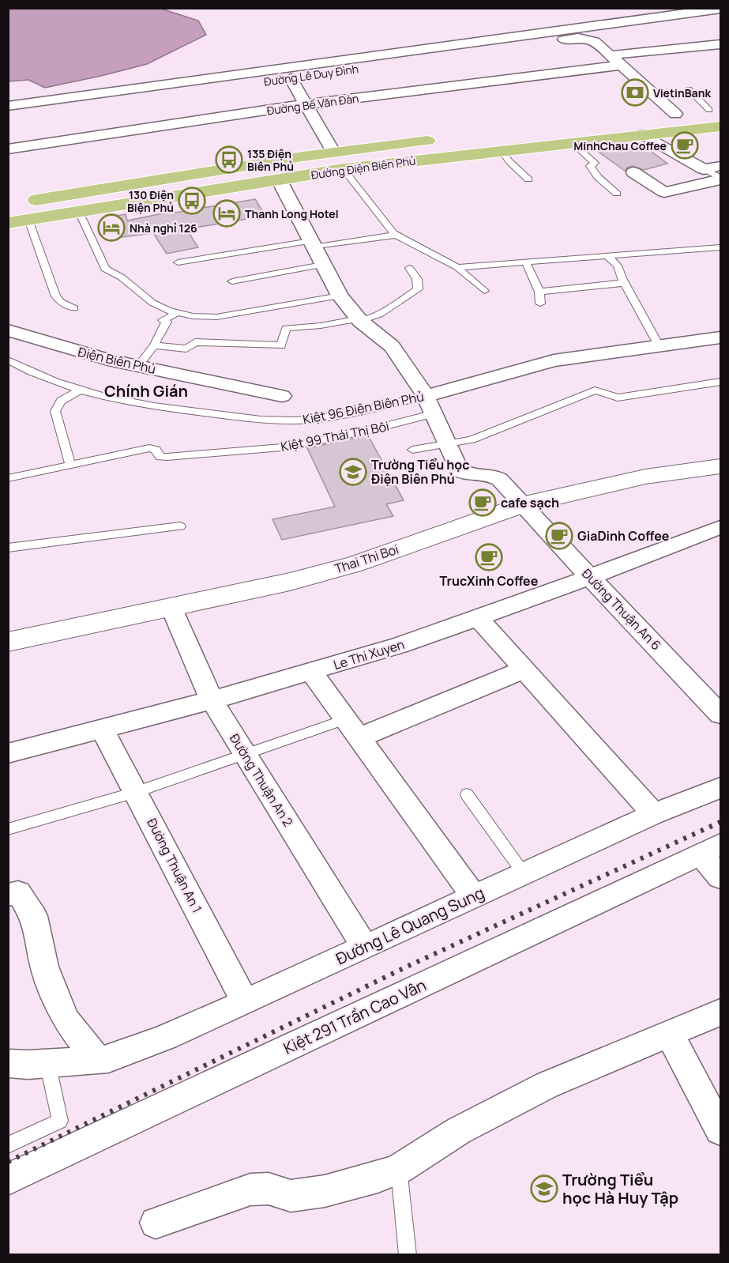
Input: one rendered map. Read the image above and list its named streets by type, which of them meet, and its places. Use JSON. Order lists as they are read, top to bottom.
{
  "streets": {
    "main road": ["Đường Điện Biên Phủ"],
    "street": [
      "Đường Lê Duy Đình",
      "Đường Bế Văn Đàn",
      "Điện Biên Phủ",
      "Kiệt 96 Điện Biên Phủ",
      "Thai Thi Boi",
      "Đường Thuận An 6",
      "Le Thi Xuyen",
      "Đường Thuận An 2",
      "Đường Thuận An 1",
      "Đường Lê Quang Sung",
      "Kiệt 291 Trần Cao Vân"
    ],
    "lane": ["Kiệt 99 Thái Thị Bôi"]
  },
  "crossings": [
    ["Kiệt 96 Điện Biên Phủ", "Kiệt 99 Thái Thị Bôi"],
    ["Thai Thi Boi", "Đường Thuận An 6"],
    ["Thai Thi Boi", "Đường Thuận An 2"],
    ["Đường Thuận An 6", "Le Thi Xuyen"],
    ["Le Thi Xuyen", "Đường Thuận An 2"],
    ["Le Thi Xuyen", "Đường Thuận An 1"],
    ["Đường Thuận An 2", "Đường Lê Quang Sung"],
    ["Đường Thuận An 1", "Đường Lê Quang Sung"]
  ],
  "districts": ["Chính Gián"],
  "places": {
    "bank": ["VietinBank"],
    "cafe": [
      "MinhChau Coffee",
      "cafe sạch",
      "GiaDinh Coffee",
      "TrucXinh Coffee"
    ],
    "bus stop": ["135 Điện Biên Phủ", "130 Điện Biện Phủ"],
    "hotel": ["Thanh Long Hotel", "Nhà nghỉ 126"],
    "school or university": ["Trường Tiểu học Điện Biên Phủ", "Trường Tiểu học Hà Huy Tập"]
  }
}
